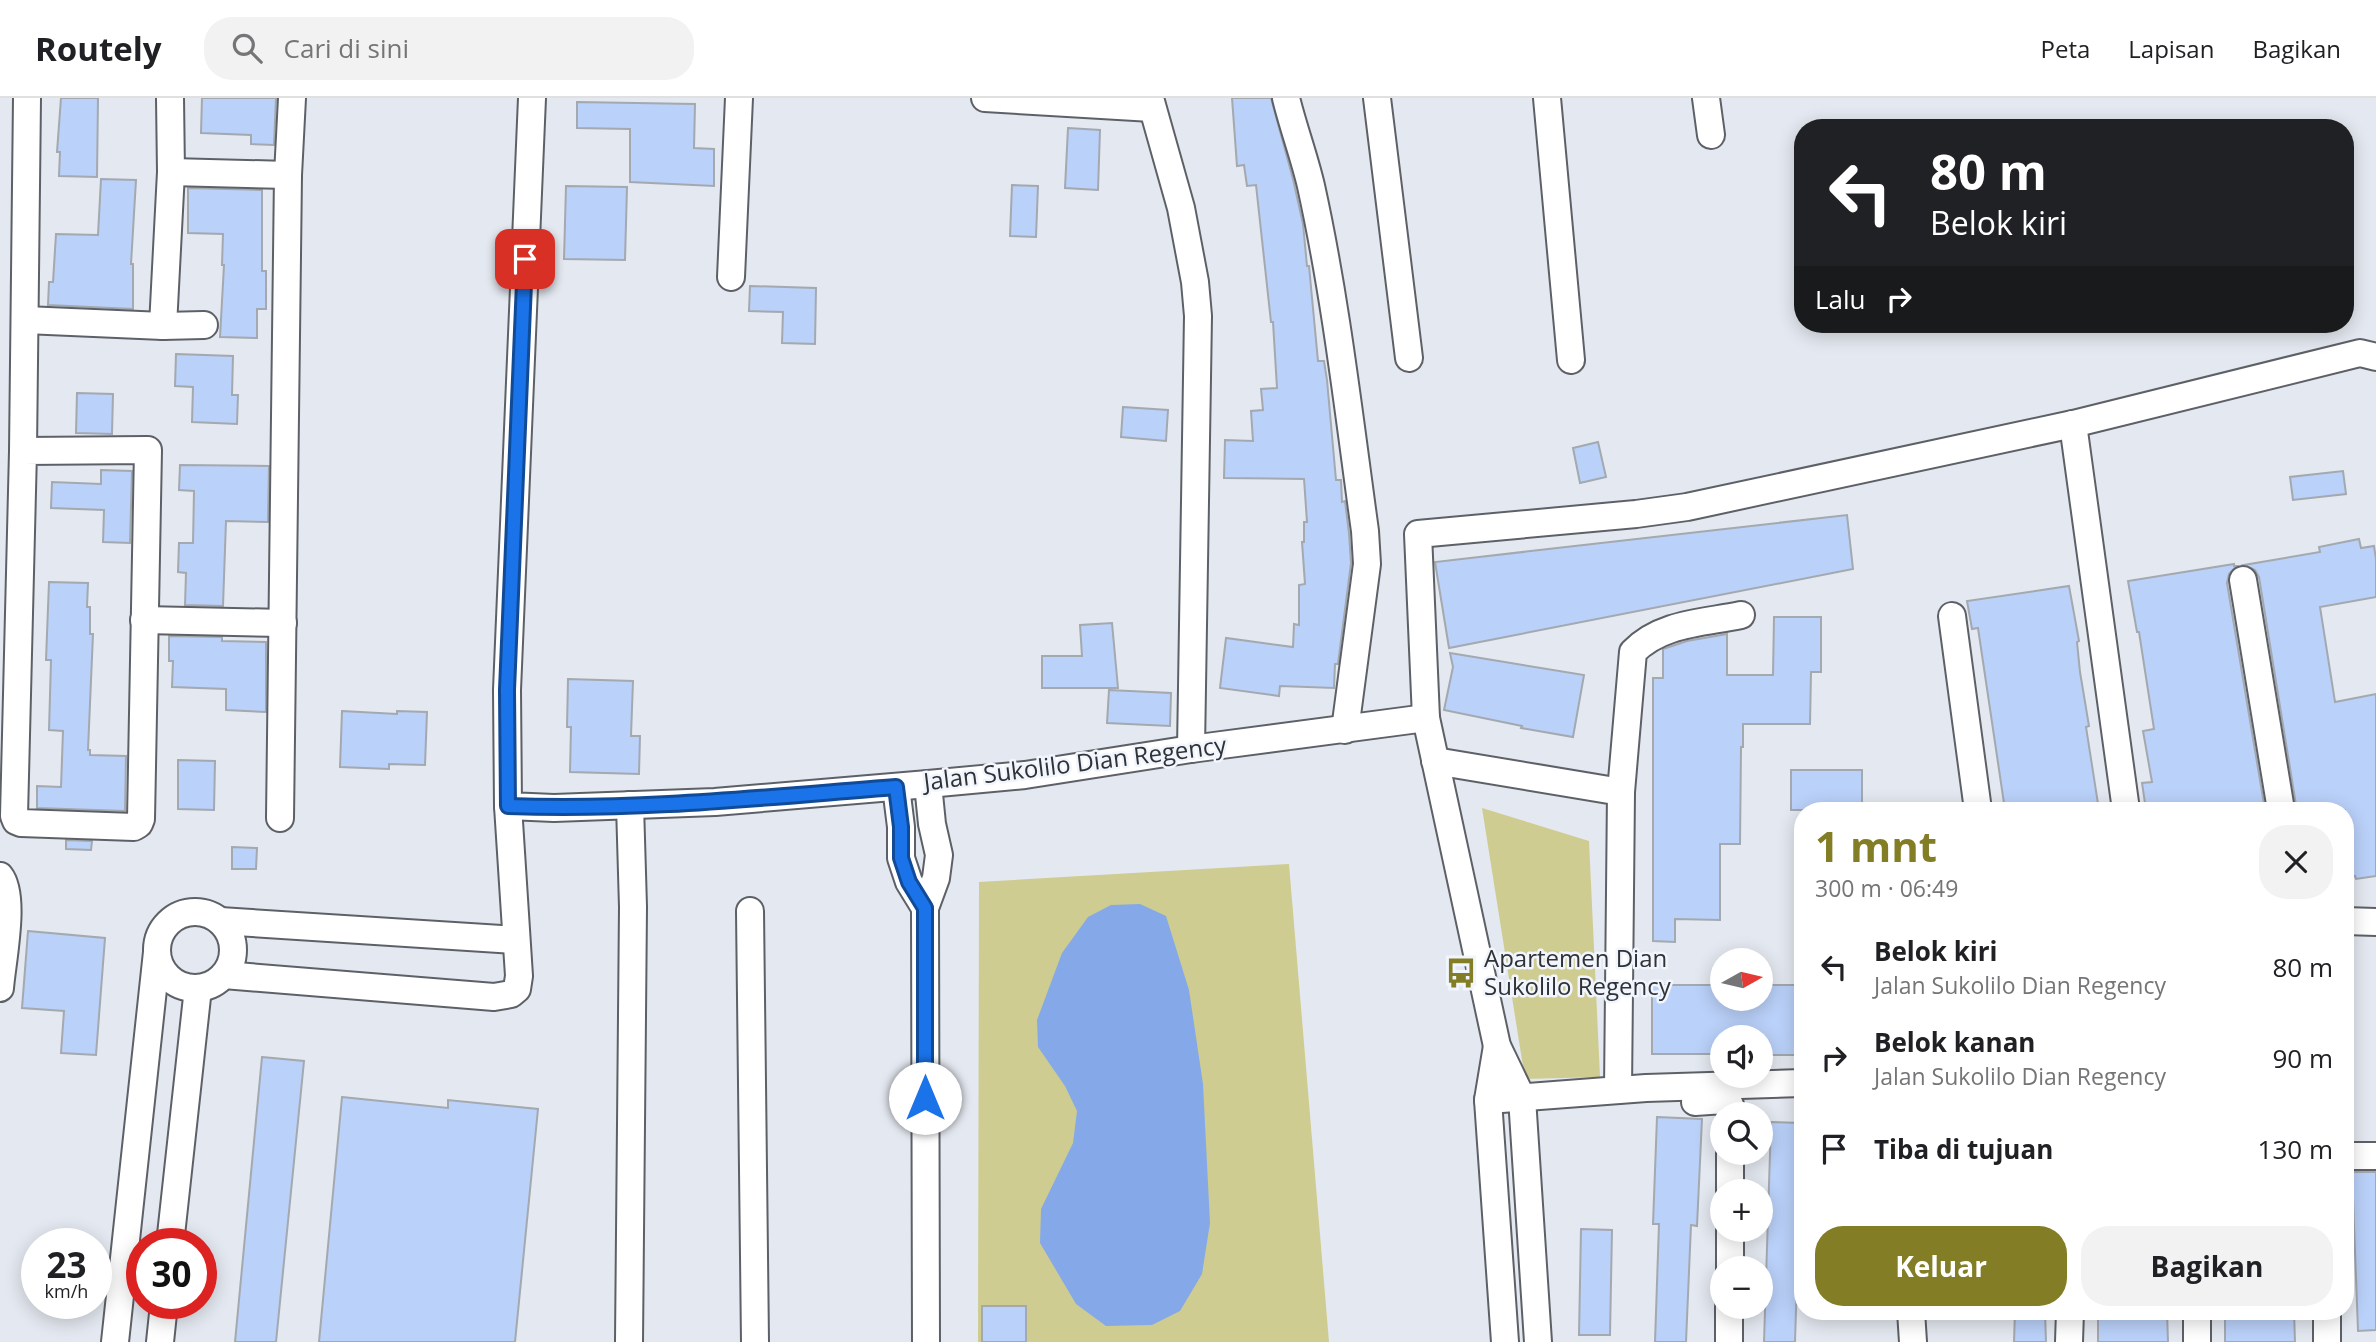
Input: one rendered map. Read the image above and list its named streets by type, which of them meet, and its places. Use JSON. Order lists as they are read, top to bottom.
{
  "streets": {
    "street": ["Jalan Sukolilo Dian Regency"]
  },
  "places": {
    "bus stop": ["Apartemen Dian Sukolilo Regency"]
  },
  "north": "right",
  "page": {
    "header": "Routely",
    "search": "Cari di sini",
    "nav": ["Peta", "Lapisan", "Bagikan"],
    "turn": ["80 m", "Belok kiri"],
    "then": "Lalu",
    "heading": ["1 mnt", "300 m · 06:49"],
    "list": [
      {
        "name": "Belok kiri",
        "note": "Jalan Sukolilo Dian Regency",
        "value": "80 m"
      },
      {
        "name": "Belok kanan",
        "note": "Jalan Sukolilo Dian Regency",
        "value": "90 m"
      },
      {
        "name": "Tiba di tujuan",
        "value": "130 m"
      }
    ],
    "map_buttons": ["+", "−"],
    "buttons": ["Keluar", "Bagikan"],
    "speed": "23 km/h",
    "limit": "30"
  }
}
